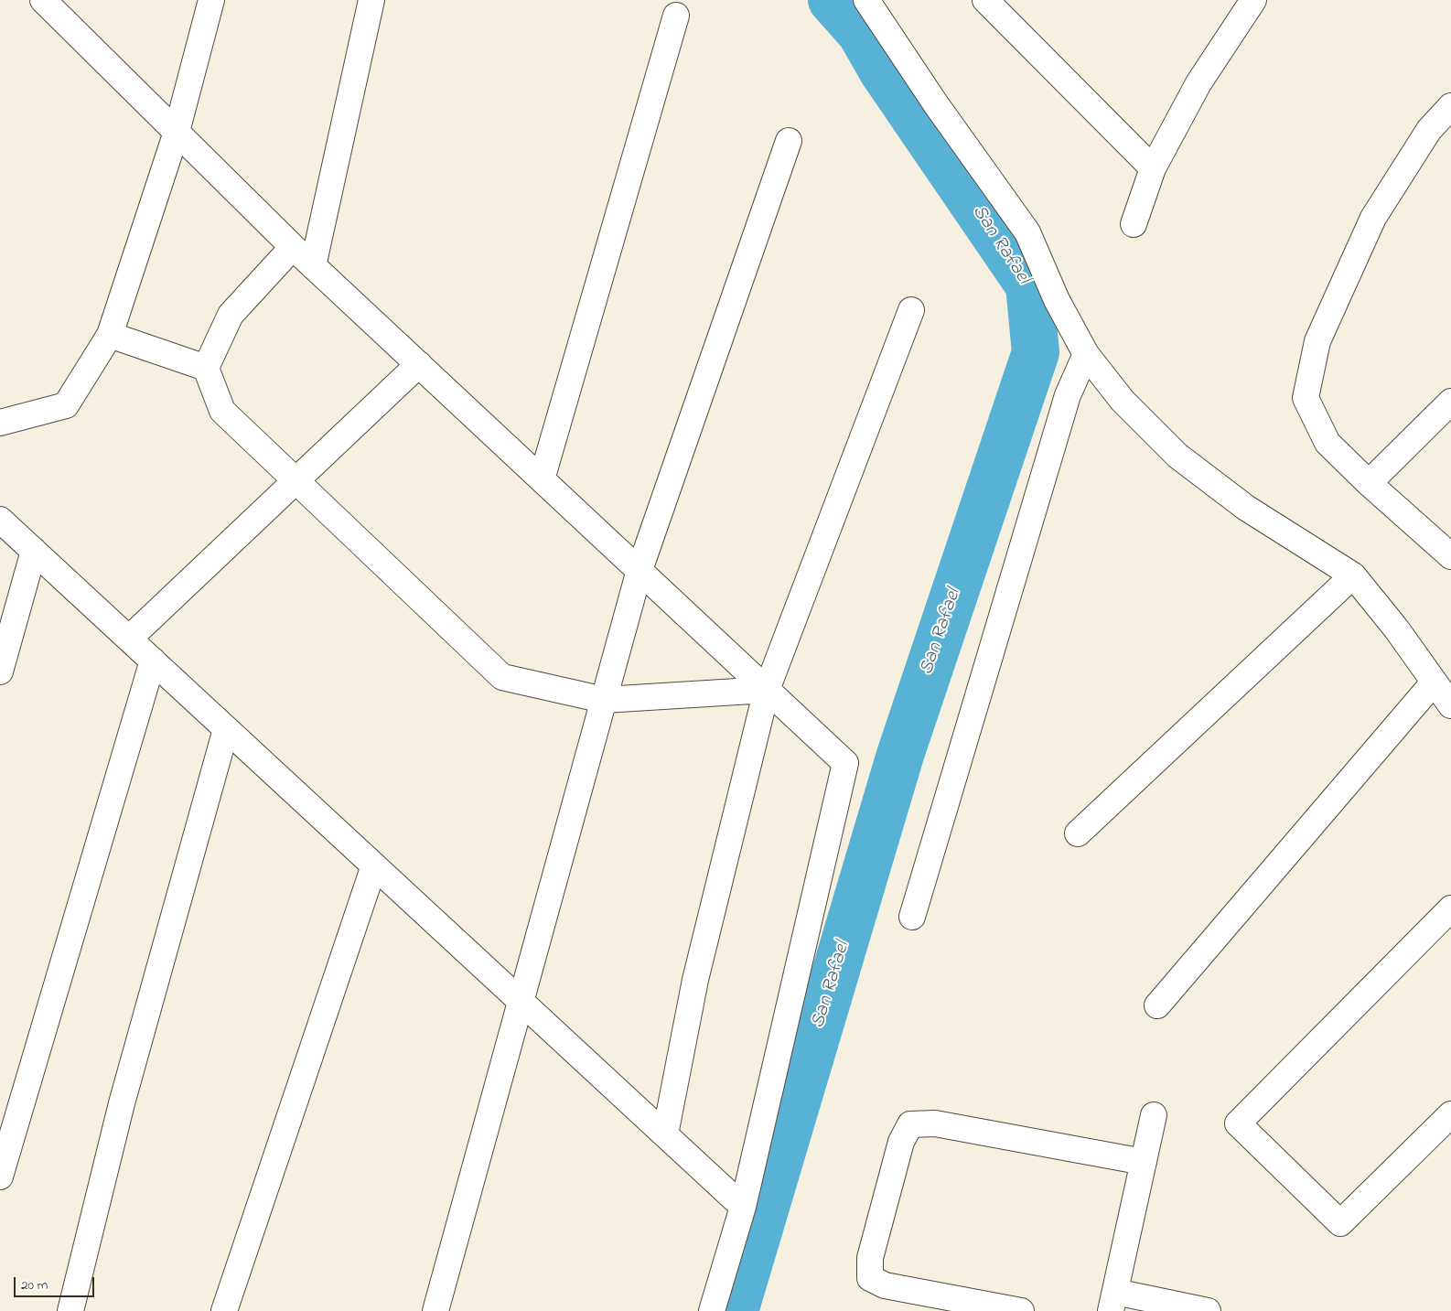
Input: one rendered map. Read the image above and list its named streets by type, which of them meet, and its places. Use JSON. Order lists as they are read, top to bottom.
{
  "water": ["San Rafael"],
  "scale_bar": "20 m"
}
